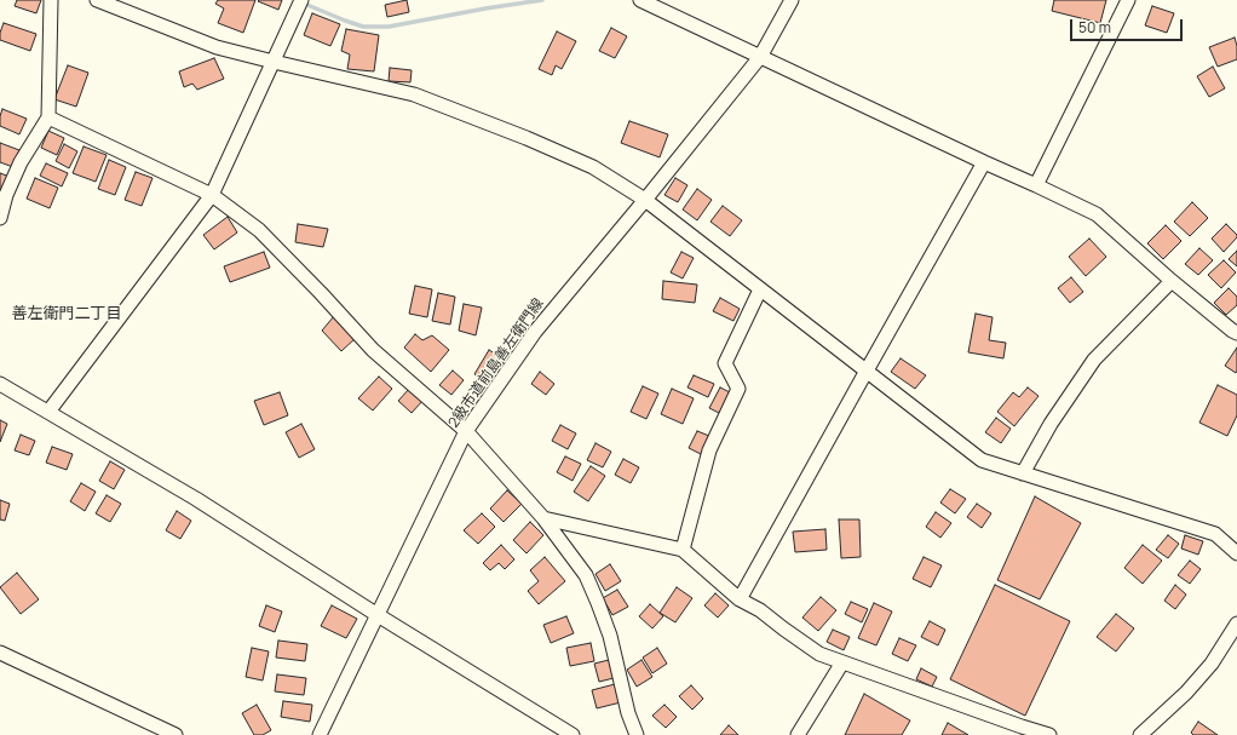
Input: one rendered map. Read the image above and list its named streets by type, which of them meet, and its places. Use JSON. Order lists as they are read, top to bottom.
{
  "streets": {
    "street": ["2級市道前島善左衛門線"]
  },
  "districts": ["善左衛門二丁目"],
  "scale_bar": "50 m"
}
